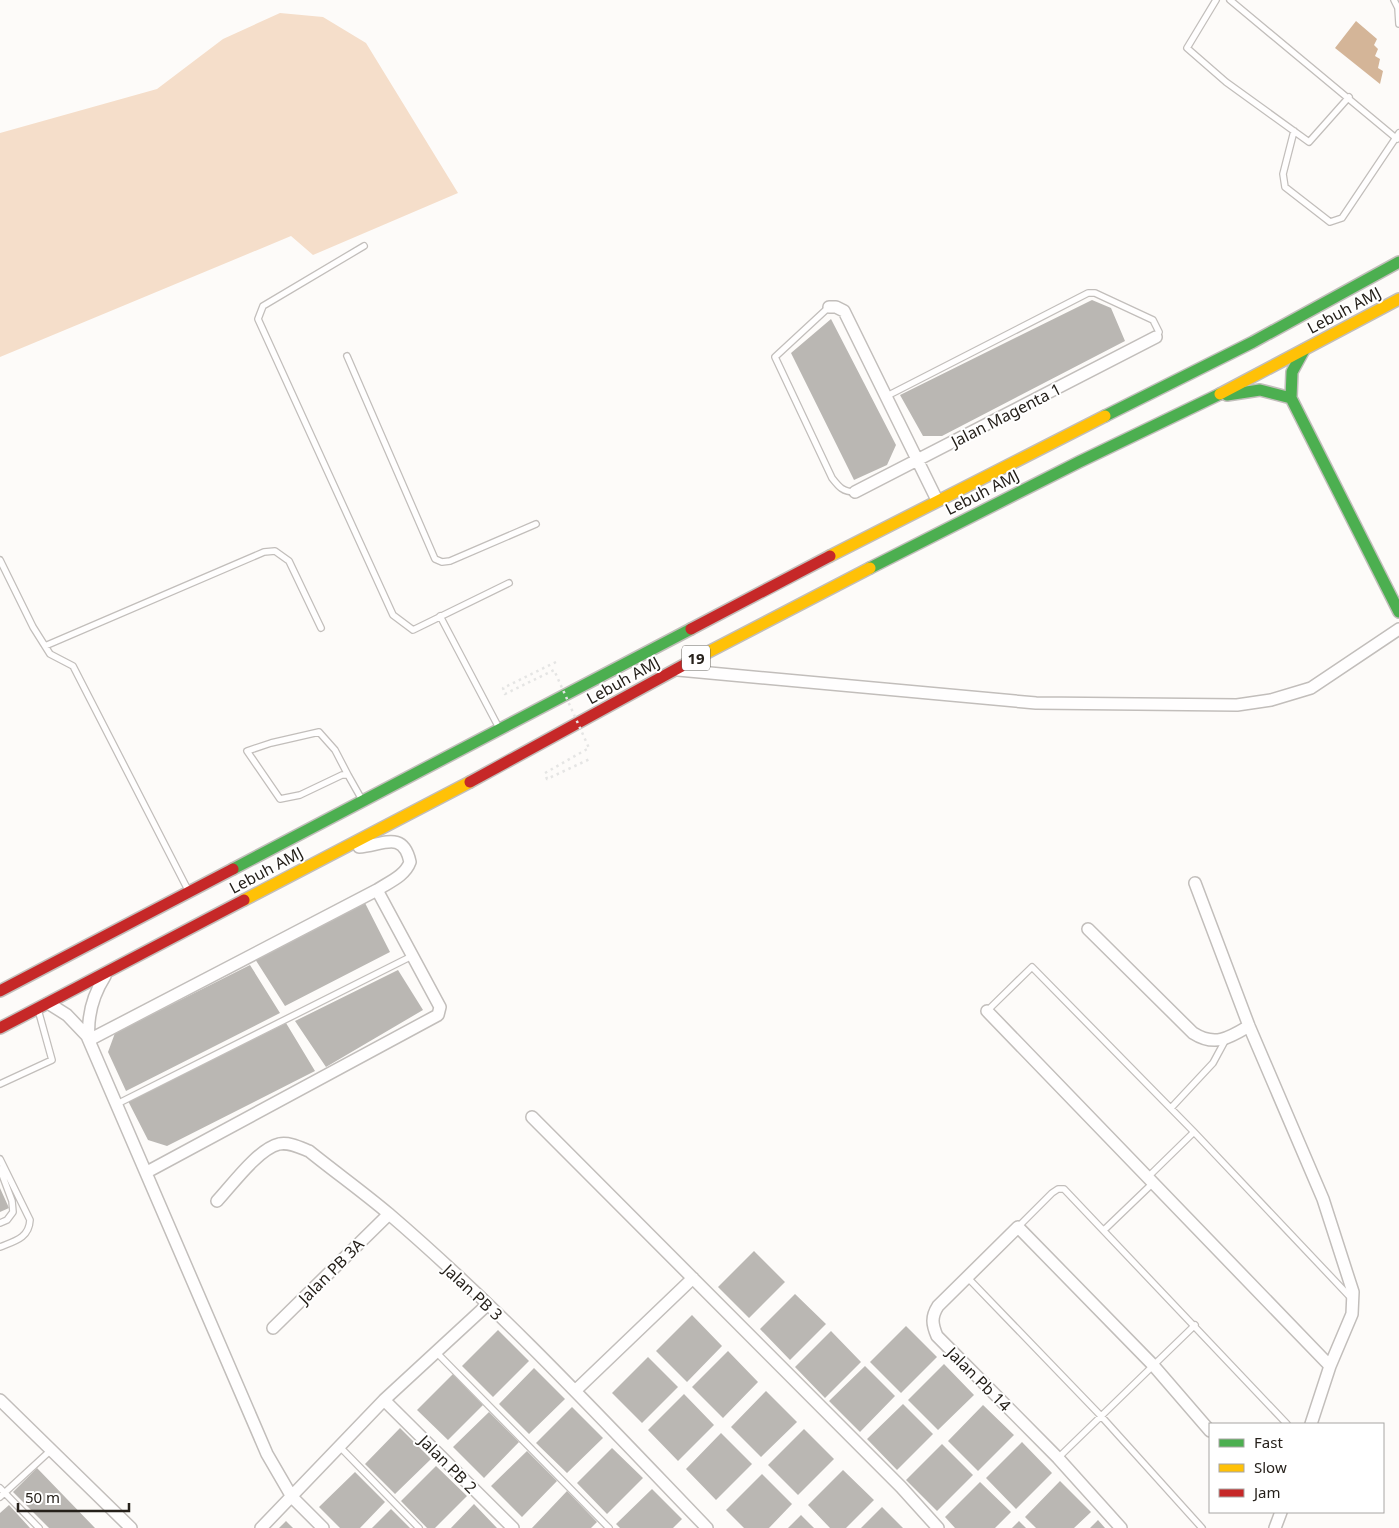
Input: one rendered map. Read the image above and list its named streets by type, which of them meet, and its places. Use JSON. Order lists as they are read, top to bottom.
{
  "streets": {
    "main road": ["Lebuh AMJ", "19"],
    "street": [
      "Jalan Magenta 1",
      "Jalan PB 3A",
      "Jalan PB 3",
      "Jalan Pb 14",
      "Jalan PB 2"
    ]
  },
  "crossings": [
    ["Jalan PB 3A", "Jalan PB 3"]
  ],
  "legend": ["Fast", "Slow", "Jam"],
  "scale_bar": "50 m"
}
